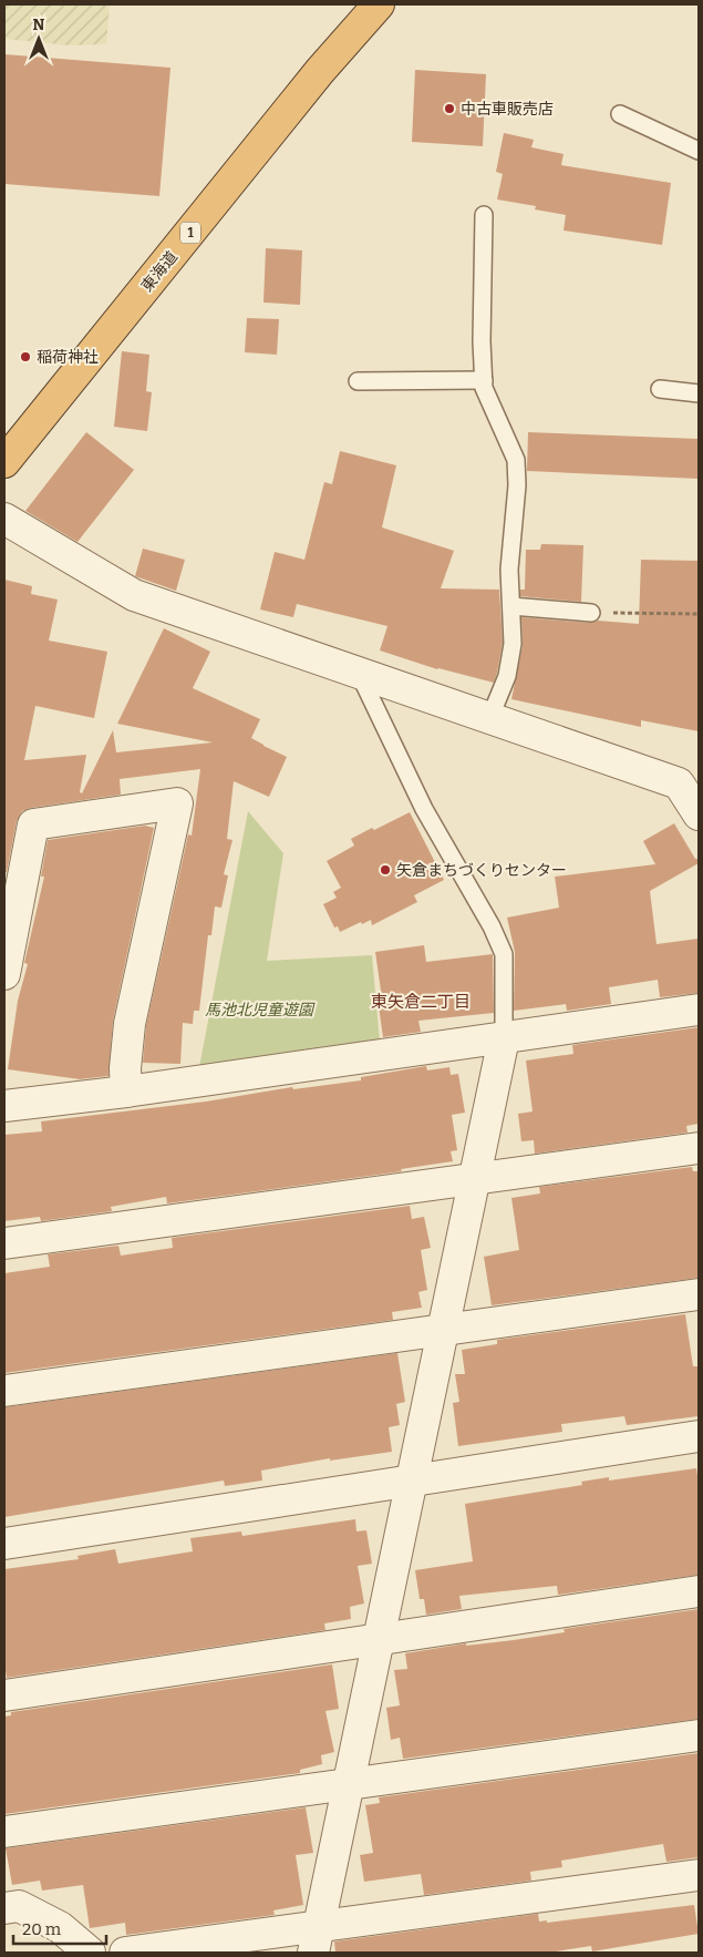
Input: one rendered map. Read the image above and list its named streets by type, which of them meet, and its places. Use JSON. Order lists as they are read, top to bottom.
{
  "streets": {
    "highway": ["1", "東海道"]
  },
  "districts": ["東矢倉二丁目"],
  "parks": ["馬池北児童遊園"],
  "places": ["中古車販売店", "稲荷神社", "矢倉まちづくりセンター"],
  "scale_bar": "20 m",
  "north": "top"
}
